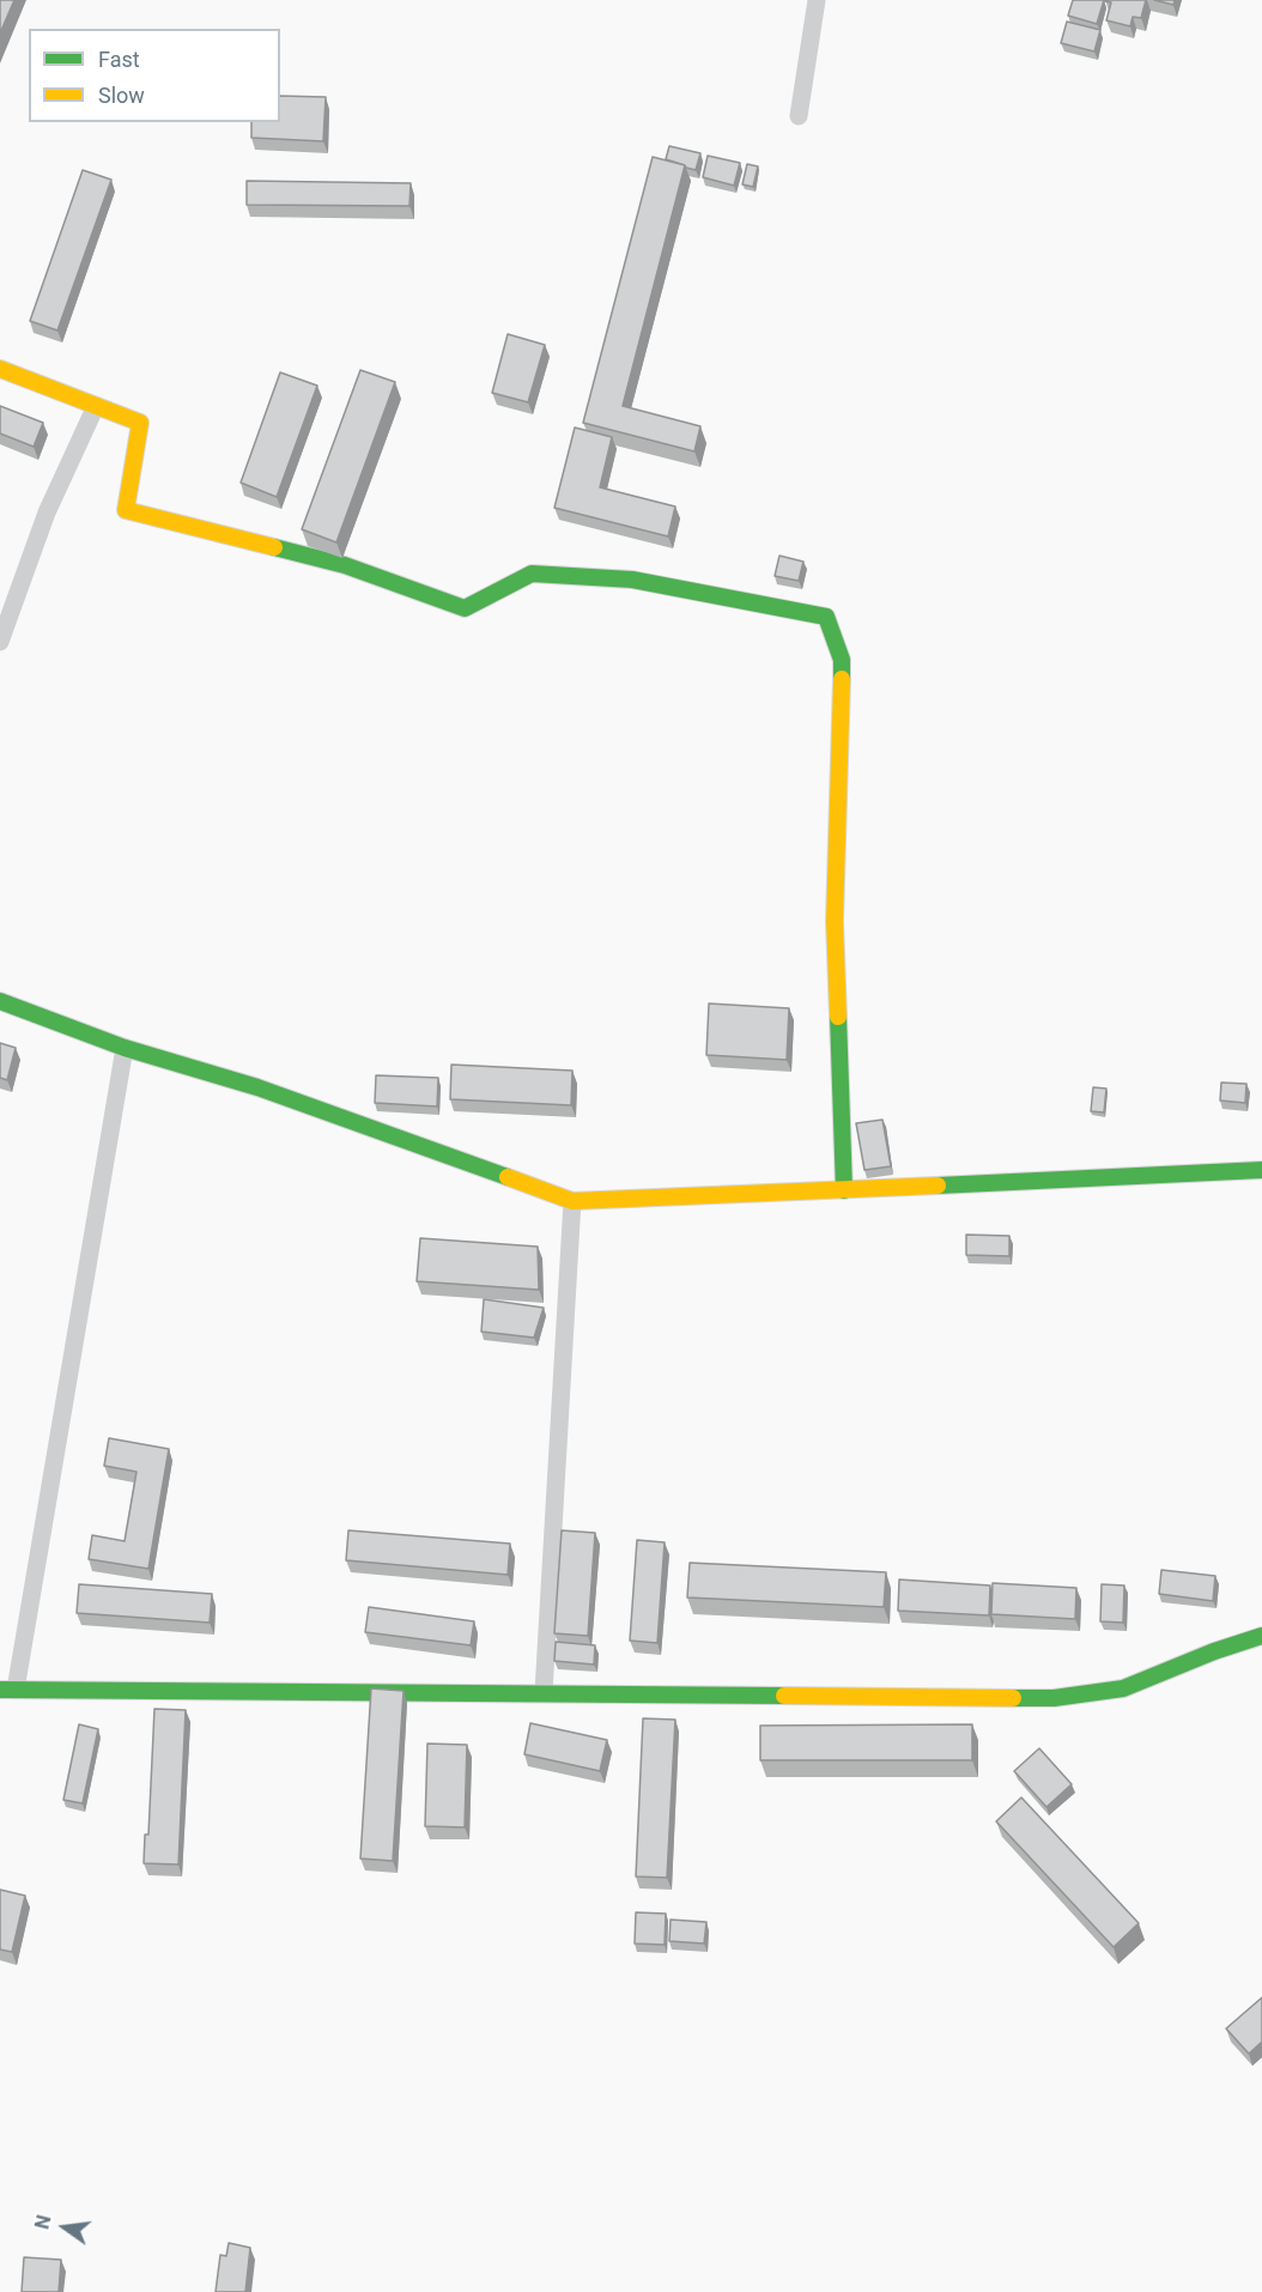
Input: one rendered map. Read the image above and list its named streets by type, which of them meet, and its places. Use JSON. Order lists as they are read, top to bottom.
{
  "legend": ["Fast", "Slow"],
  "north": "left"
}
